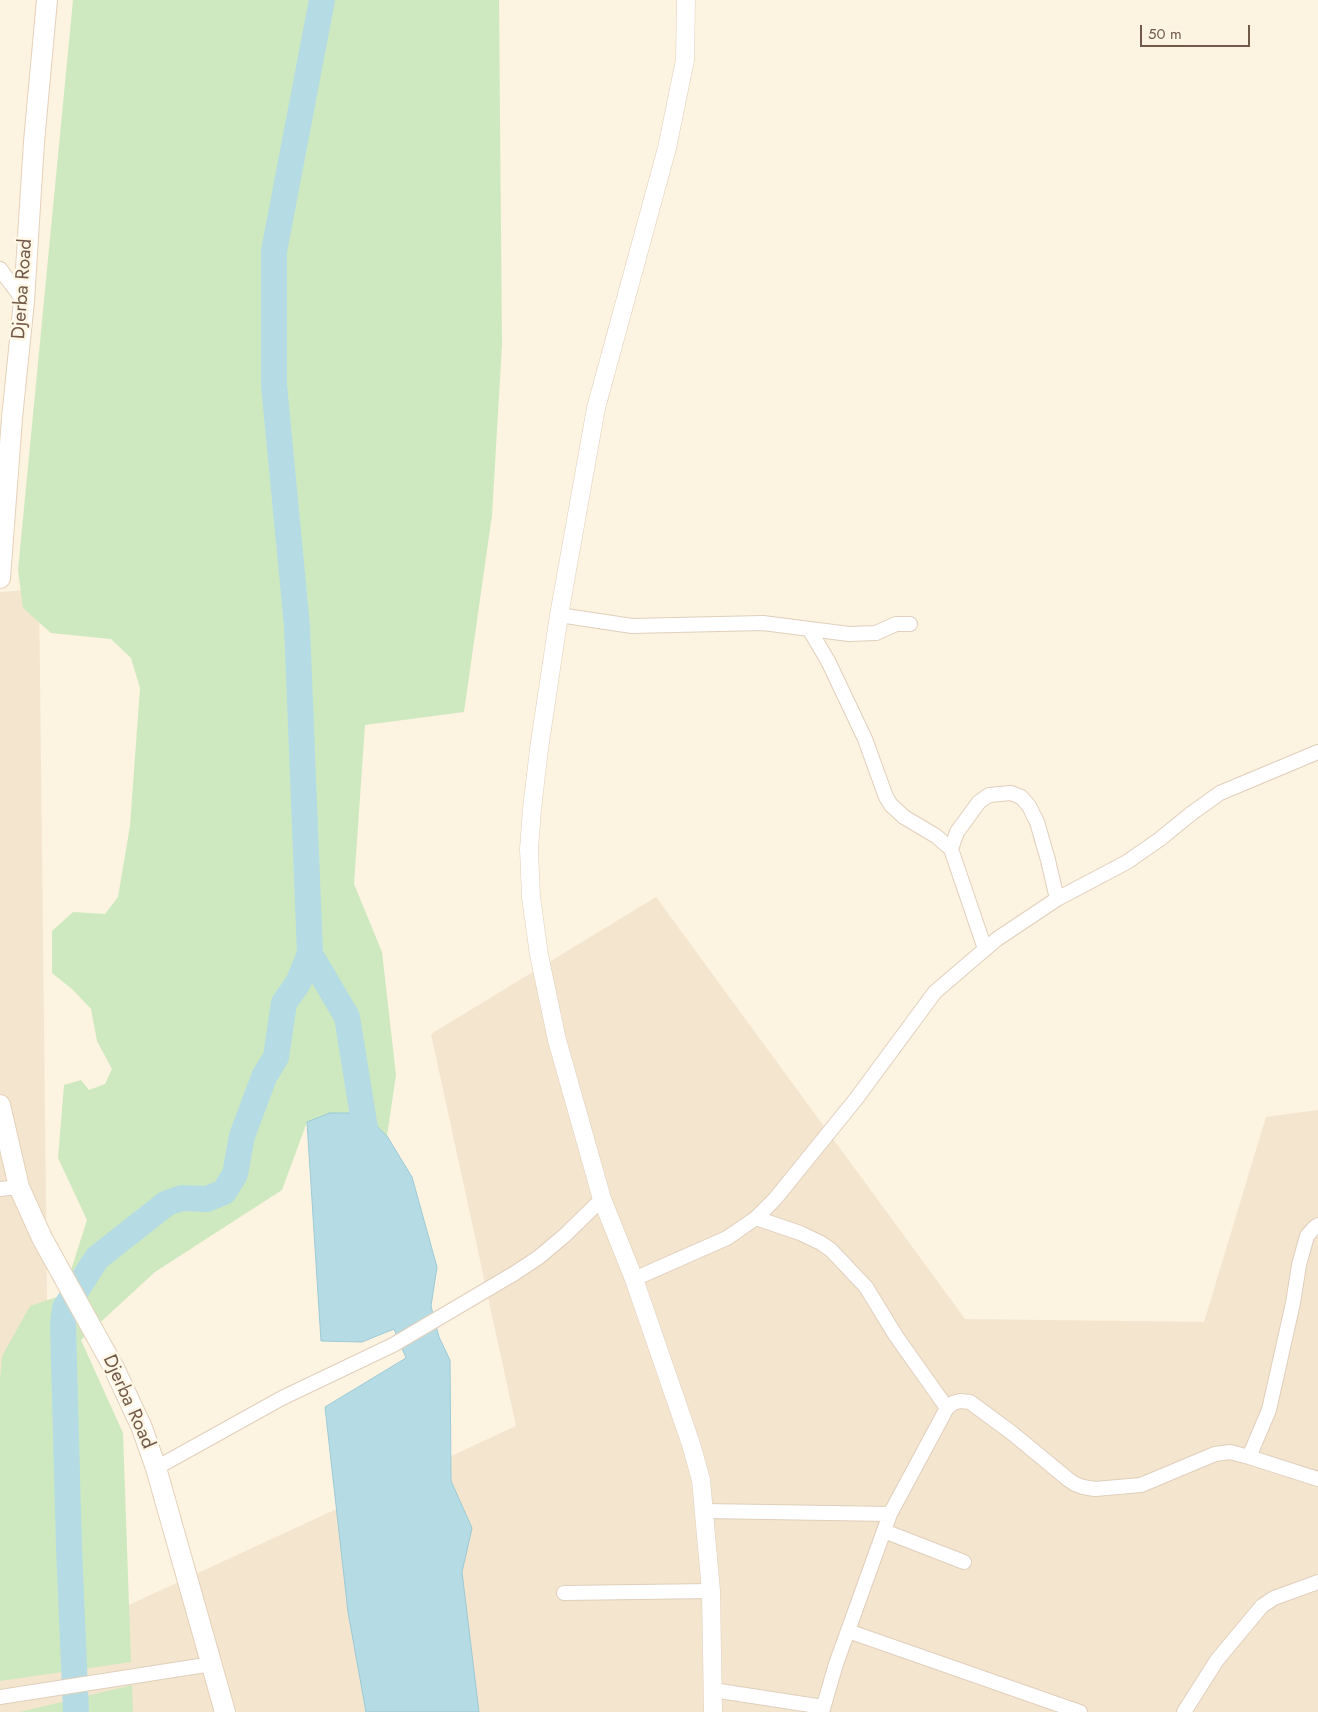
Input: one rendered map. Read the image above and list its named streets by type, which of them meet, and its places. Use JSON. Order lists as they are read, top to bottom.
{
  "streets": {
    "main road": ["Djerba Road"]
  },
  "scale_bar": "50 m"
}
